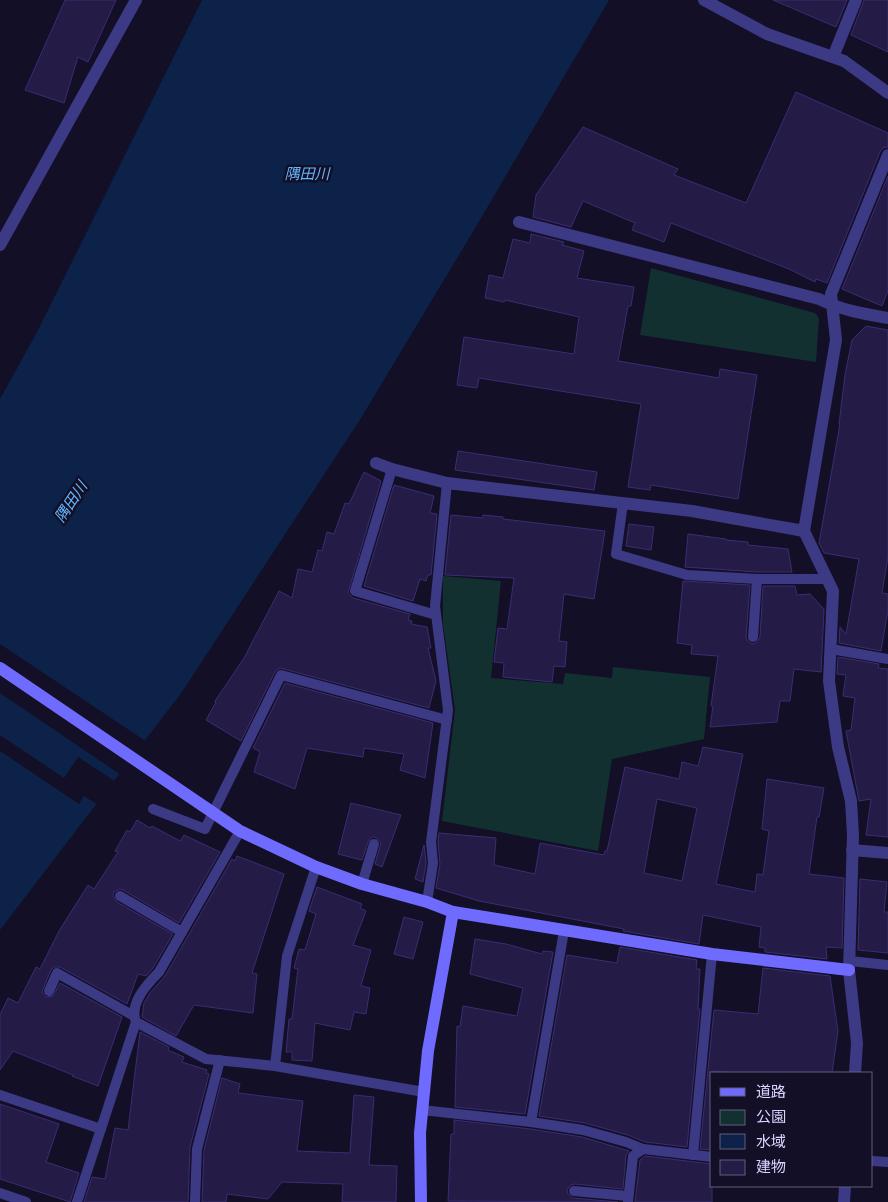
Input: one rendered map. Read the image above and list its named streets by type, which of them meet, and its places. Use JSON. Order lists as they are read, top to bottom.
{
  "water": ["隅田川"],
  "legend": [
    "道路",
    "公園",
    "水域",
    "建物"
  ]
}
